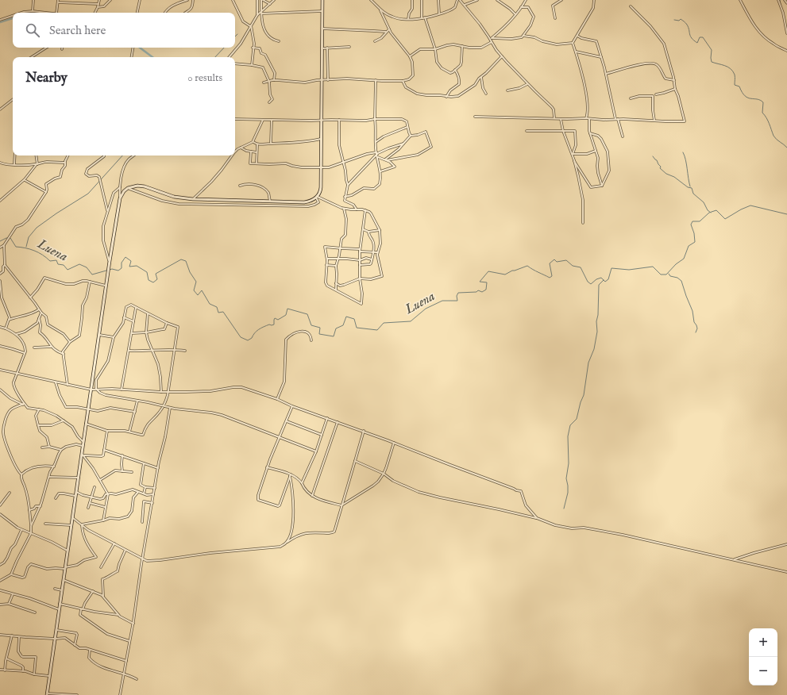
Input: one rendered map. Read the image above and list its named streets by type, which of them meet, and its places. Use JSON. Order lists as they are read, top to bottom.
{
  "water": ["Luena"],
  "page": {
    "search": "Search here",
    "heading": ["Nearby", "0 results"],
    "map_buttons": ["+", "−"]
  }
}
